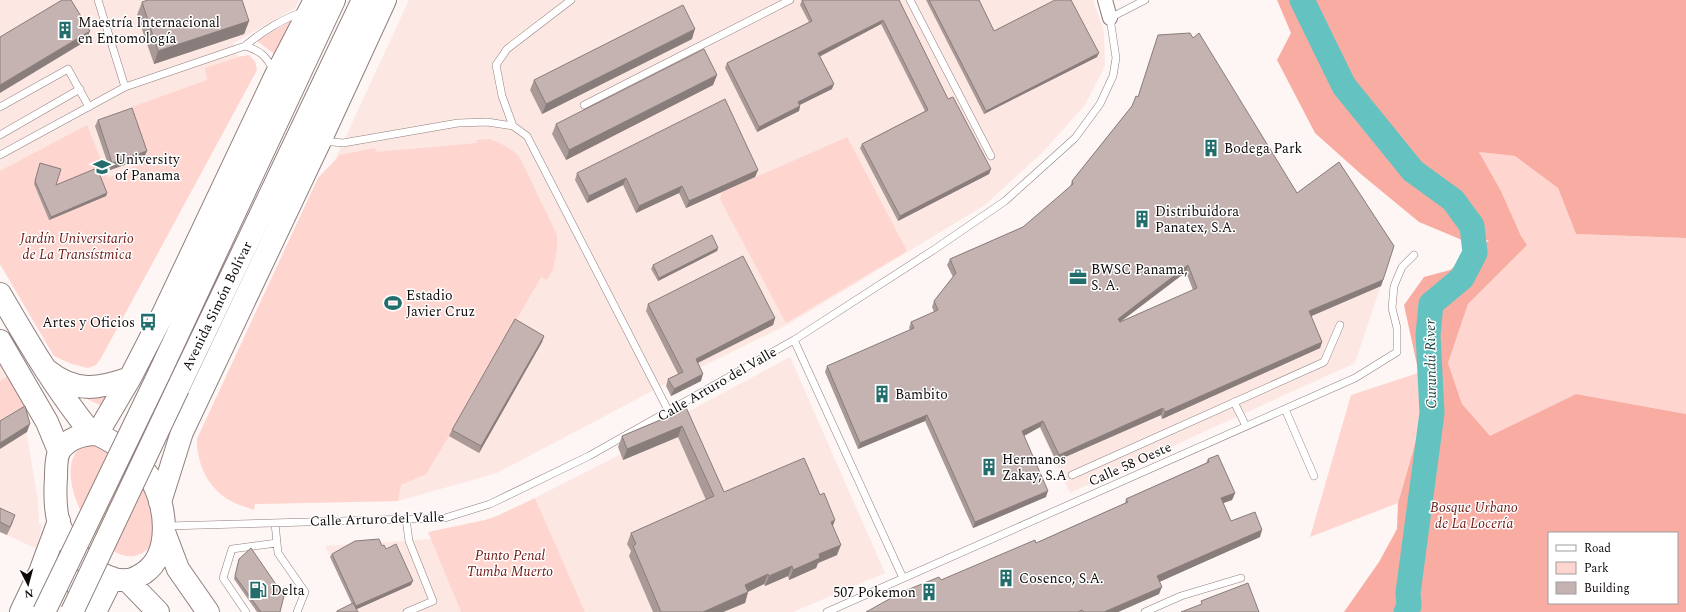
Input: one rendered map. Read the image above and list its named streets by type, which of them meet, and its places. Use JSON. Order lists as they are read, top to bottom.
{
  "streets": {
    "main road": ["Avenida Simón Bolívar"],
    "street": ["Calle Arturo del Valle"],
    "lane": ["Calle 58 Oeste"]
  },
  "water": ["Curundú River"],
  "parks": ["Jardín Universitario de La Transístmica", "Bosque Urbano de La Locería", "Punto Penal Tumba Muerto"],
  "places": {
    "building": [
      "Maestría Internacional en Entomología",
      "Bodega Park",
      "Distribuidora Panatex, S.A.",
      "Bambito",
      "Hermanos Zakay, S.A",
      "Cosenco, S.A.",
      "507 Pokemon"
    ],
    "school or university": ["University of Panama"],
    "office": ["BWSC Panama, S. A."],
    "sports": ["Estadio Javier Cruz"],
    "bus stop": ["Artes y Oficios"],
    "fuel station": ["Delta"]
  },
  "legend": ["Road", "Park", "Building"],
  "north": "bottom"
}
